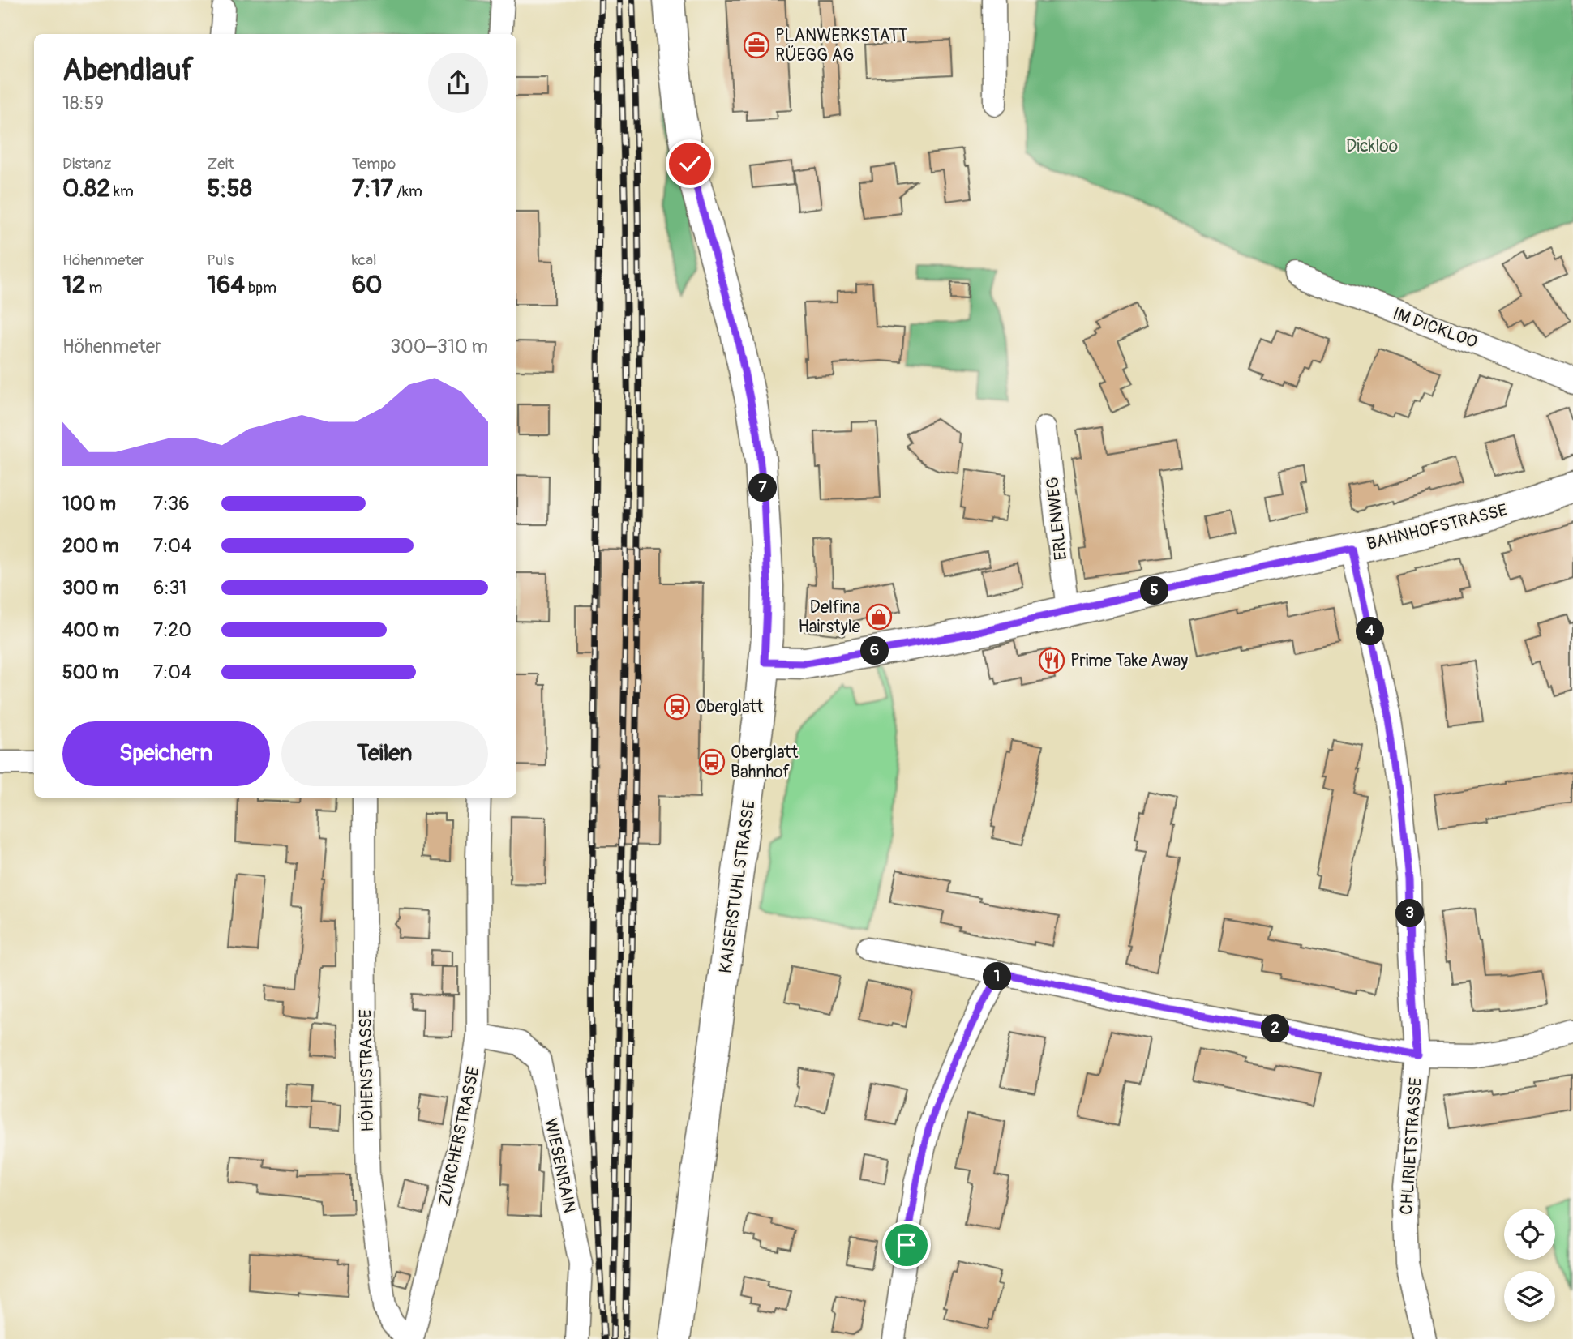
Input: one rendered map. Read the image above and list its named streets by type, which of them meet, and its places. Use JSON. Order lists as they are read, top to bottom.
{
  "streets": {
    "main road": ["BAHNHOFSTRASSE", "KAISERSTUHLSTRASSE"],
    "street": [
      "IM DICKLOO",
      "ERLENWEG",
      "HÖHENSTRASSE",
      "ZÜRCHERSTRASSE",
      "CHLIRIETSTRASSE",
      "WIESENRAIN"
    ]
  },
  "crossings": [
    ["ERLENWEG", "BAHNHOFSTRASSE"],
    ["BAHNHOFSTRASSE", "KAISERSTUHLSTRASSE"],
    ["BAHNHOFSTRASSE", "CHLIRIETSTRASSE"],
    ["HÖHENSTRASSE", "ZÜRCHERSTRASSE"],
    ["ZÜRCHERSTRASSE", "WIESENRAIN"]
  ],
  "parks": ["Dickloo"],
  "places": {
    "office": ["PLANWERKSTATT RÜEGG AG"],
    "shop": ["Delfina Hairstyle"],
    "restaurant": ["Prime Take Away"],
    "station": ["Oberglatt"],
    "bus stop": ["Oberglatt Bahnhof"]
  },
  "page": {
    "heading": ["Abendlauf", "18:59"],
    "stats": [
      ["Distanz", "0.82 km"],
      ["Zeit", "5:58"],
      ["Tempo", "7:17 /km"],
      ["Höhenmeter", "12 m"],
      ["Puls", "164 bpm"],
      ["kcal", "60"]
    ],
    "chart": ["Höhenmeter", "300–310 m"],
    "pins": [
      "7",
      "5",
      "4",
      "6",
      "3",
      "1",
      "2"
    ],
    "list": [
      {
        "name": "100 m",
        "note": "7:36"
      },
      {
        "name": "200 m",
        "note": "7:04"
      },
      {
        "name": "300 m",
        "note": "6:31"
      },
      {
        "name": "400 m",
        "note": "7:20"
      },
      {
        "name": "500 m",
        "note": "7:04"
      }
    ],
    "buttons": ["Speichern", "Teilen"]
  }
}
